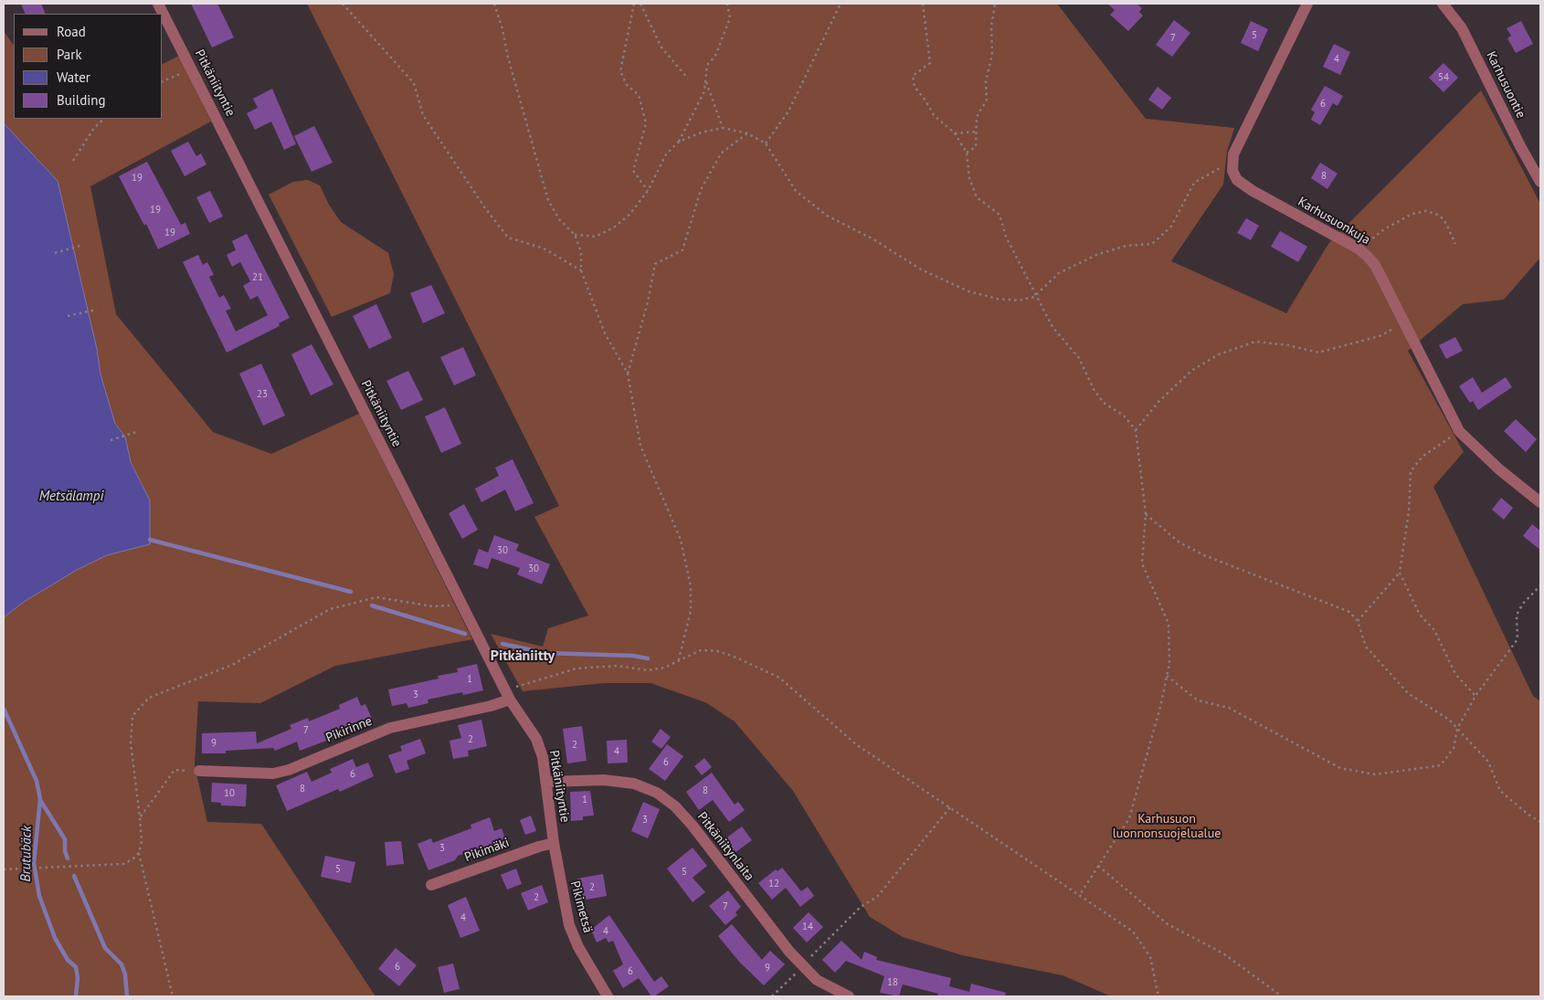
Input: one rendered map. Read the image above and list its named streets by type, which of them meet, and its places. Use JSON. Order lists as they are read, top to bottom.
{
  "streets": {
    "street": [
      "Pitkäniityntie",
      "Karhusuontie",
      "Karhusuonkuja",
      "Pikirinne",
      "Pitkäniitynlaita",
      "Pikimäki",
      "Pikimetsä"
    ]
  },
  "crossings": [
    ["Pitkäniityntie", "Pikirinne"],
    ["Pitkäniityntie", "Pitkäniitynlaita"],
    ["Pitkäniityntie", "Pikimäki"],
    ["Pitkäniityntie", "Pikimetsä"],
    ["Pikimäki", "Pikimetsä"]
  ],
  "districts": ["Pitkäniitty"],
  "water": ["Metsälampi", "Brutubäck"],
  "parks": ["Karhusuon luonnonsuojelualue"],
  "house_numbers": [
    "5",
    "7",
    "4",
    "54",
    "6",
    "8",
    "19",
    "19",
    "19",
    "21",
    "23",
    "30",
    "30",
    "1",
    "3",
    "7",
    "2",
    "9",
    "2",
    "4",
    "6",
    "6",
    "8",
    "8",
    "10",
    "1",
    "3",
    "3",
    "5",
    "5",
    "12",
    "2",
    "2",
    "7",
    "4",
    "14",
    "4",
    "6",
    "9",
    "6",
    "18"
  ],
  "legend": [
    "Road",
    "Park",
    "Water",
    "Building"
  ]
}
